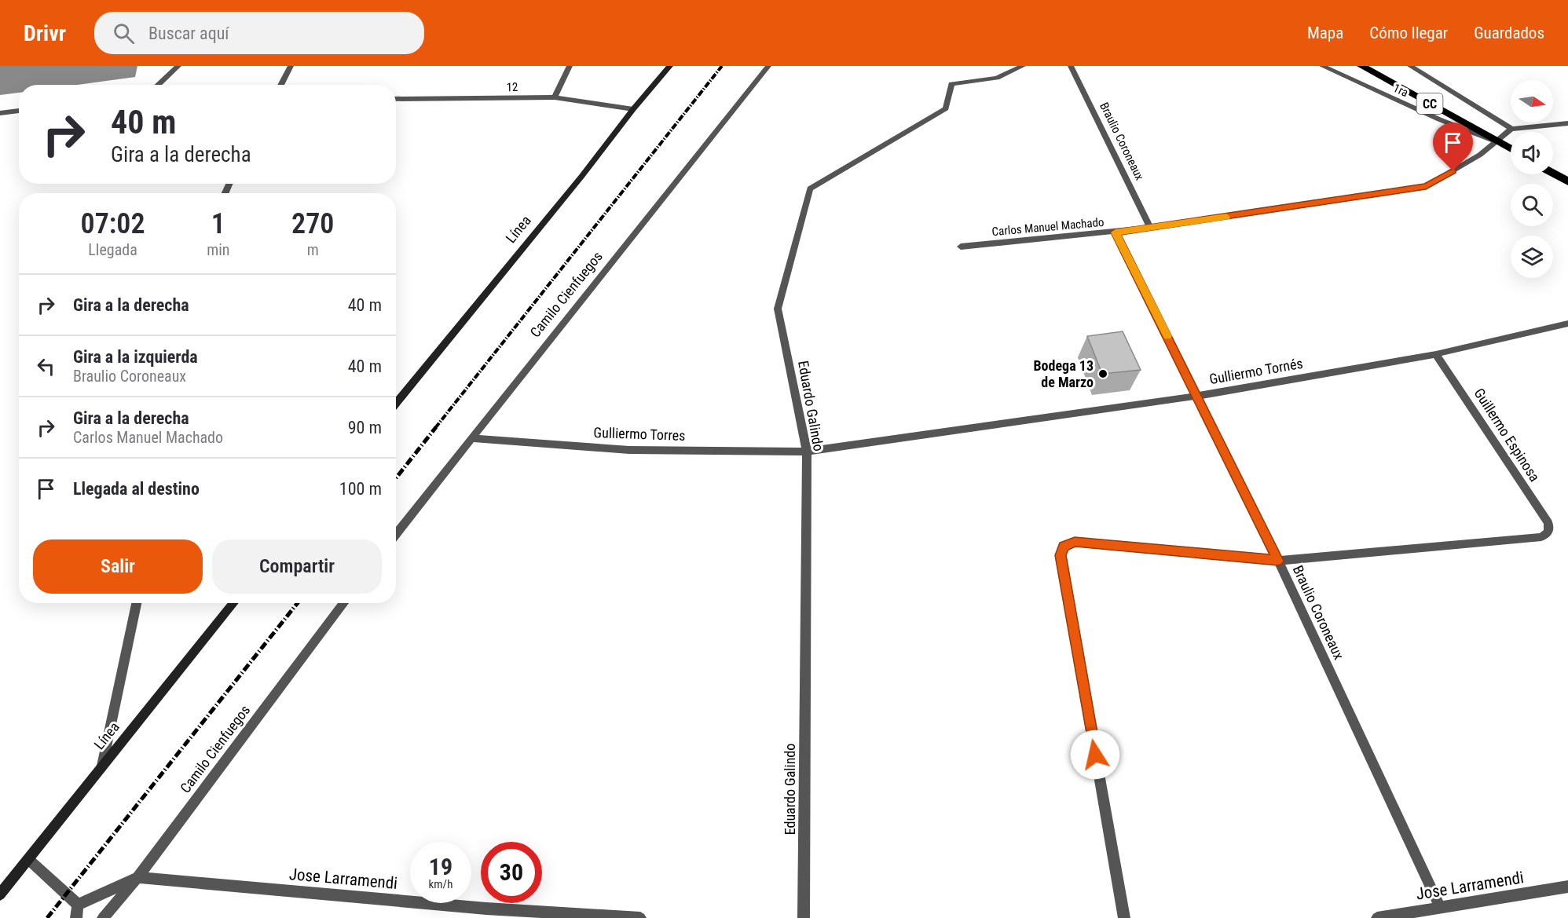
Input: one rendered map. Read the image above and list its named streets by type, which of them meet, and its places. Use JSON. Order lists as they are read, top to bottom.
{
  "streets": {
    "highway": ["CC"],
    "main road": ["Línea"],
    "street": [
      "12",
      "1ra",
      "Braulio Coroneaux",
      "Carlos Manuel Machado",
      "Camilo Cienfuegos",
      "Gulliermo Tornés",
      "Eduardo Galindo",
      "Gulliermo Torres",
      "Guillermo Espinosa",
      "Jose Larramendi"
    ]
  },
  "crossings": [
    ["12", "Línea"],
    ["1ra", "CC"],
    ["1ra", "Carlos Manuel Machado"],
    ["CC", "Carlos Manuel Machado"],
    ["Braulio Coroneaux", "Carlos Manuel Machado"],
    ["Braulio Coroneaux", "Gulliermo Tornés"],
    ["Braulio Coroneaux", "Guillermo Espinosa"],
    ["Braulio Coroneaux", "Jose Larramendi"],
    ["Camilo Cienfuegos", "Gulliermo Torres"],
    ["Camilo Cienfuegos", "Jose Larramendi"],
    ["Gulliermo Tornés", "Eduardo Galindo"],
    ["Gulliermo Tornés", "Gulliermo Torres"],
    ["Gulliermo Tornés", "Guillermo Espinosa"],
    ["Eduardo Galindo", "Gulliermo Torres"]
  ],
  "places": ["Bodega 13 de Marzo"],
  "north": "right",
  "page": {
    "header": "Drivr",
    "search": "Buscar aquí",
    "nav": ["Mapa", "Cómo llegar", "Guardados"],
    "turn": ["40 m", "Gira a la derecha"],
    "eta": [
      "07:02",
      "Llegada",
      "1",
      "min",
      "270",
      "m"
    ],
    "list": [
      {
        "name": "Gira a la derecha",
        "value": "40 m"
      },
      {
        "name": "Gira a la izquierda",
        "note": "Braulio Coroneaux",
        "value": "40 m"
      },
      {
        "name": "Gira a la derecha",
        "note": "Carlos Manuel Machado",
        "value": "90 m"
      },
      {
        "name": "Llegada al destino",
        "value": "100 m"
      }
    ],
    "buttons": ["Salir", "Compartir"],
    "speed": "19 km/h",
    "limit": "30"
  }
}
